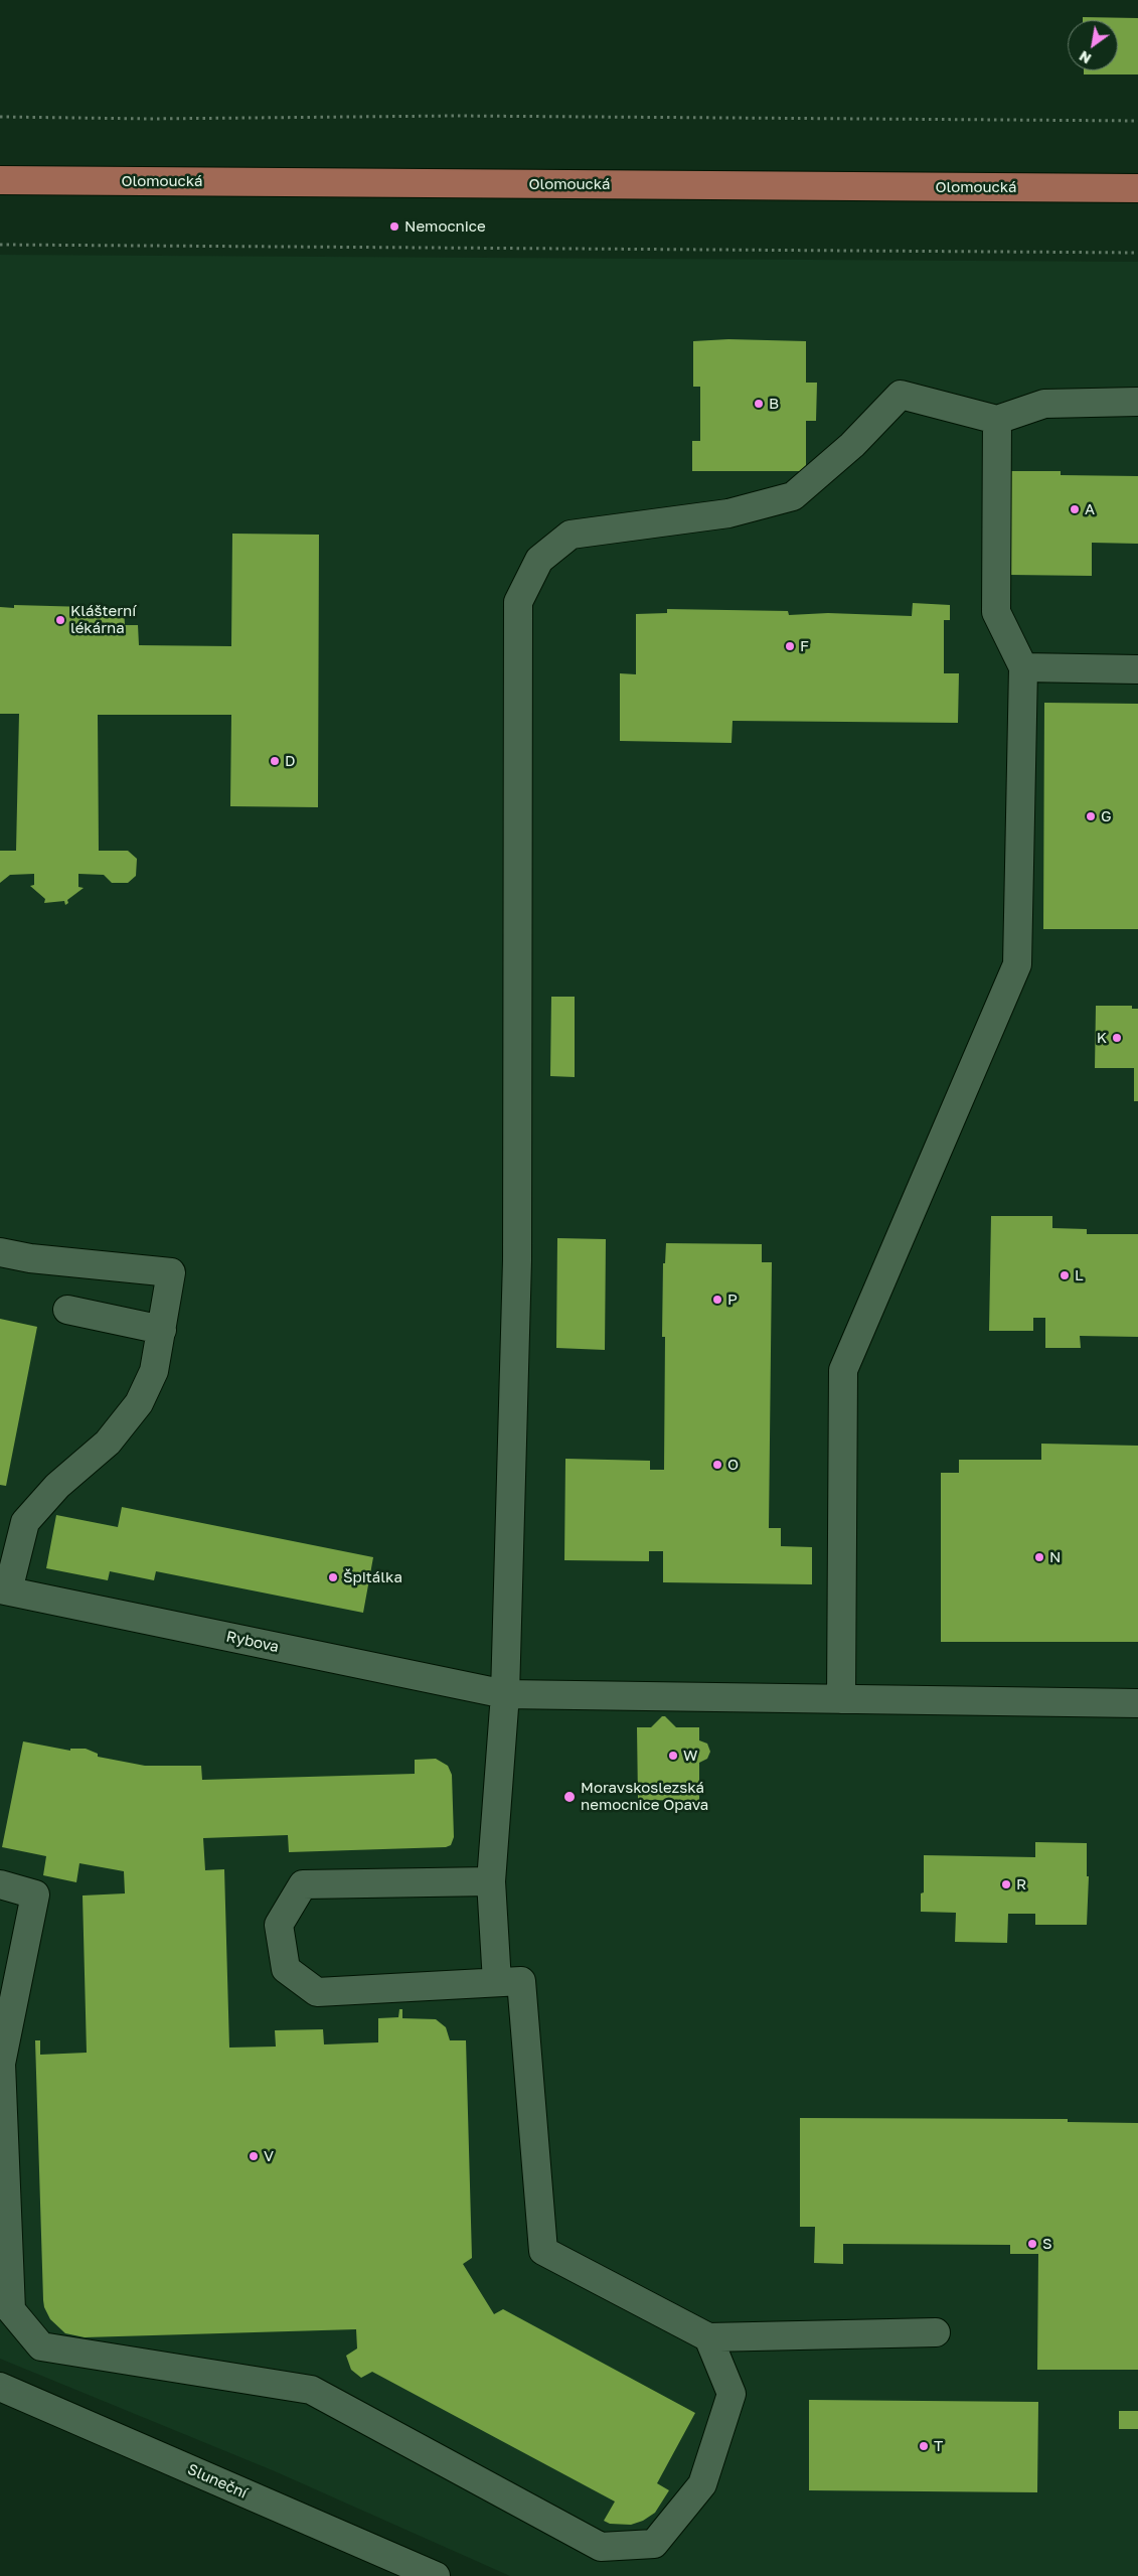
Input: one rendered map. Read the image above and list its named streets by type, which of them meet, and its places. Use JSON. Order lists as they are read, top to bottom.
{
  "streets": {
    "main road": ["Olomoucká"],
    "street": ["Rybova", "Sluneční"]
  },
  "places": [
    "Nemocnice",
    "B",
    "A",
    "Klášterní lékárna",
    "F",
    "D",
    "G",
    "K",
    "L",
    "P",
    "O",
    "N",
    "Špitálka",
    "W",
    "Moravskoslezská nemocnice Opava",
    "R",
    "V",
    "S",
    "T"
  ],
  "north": "bottom left"
}
